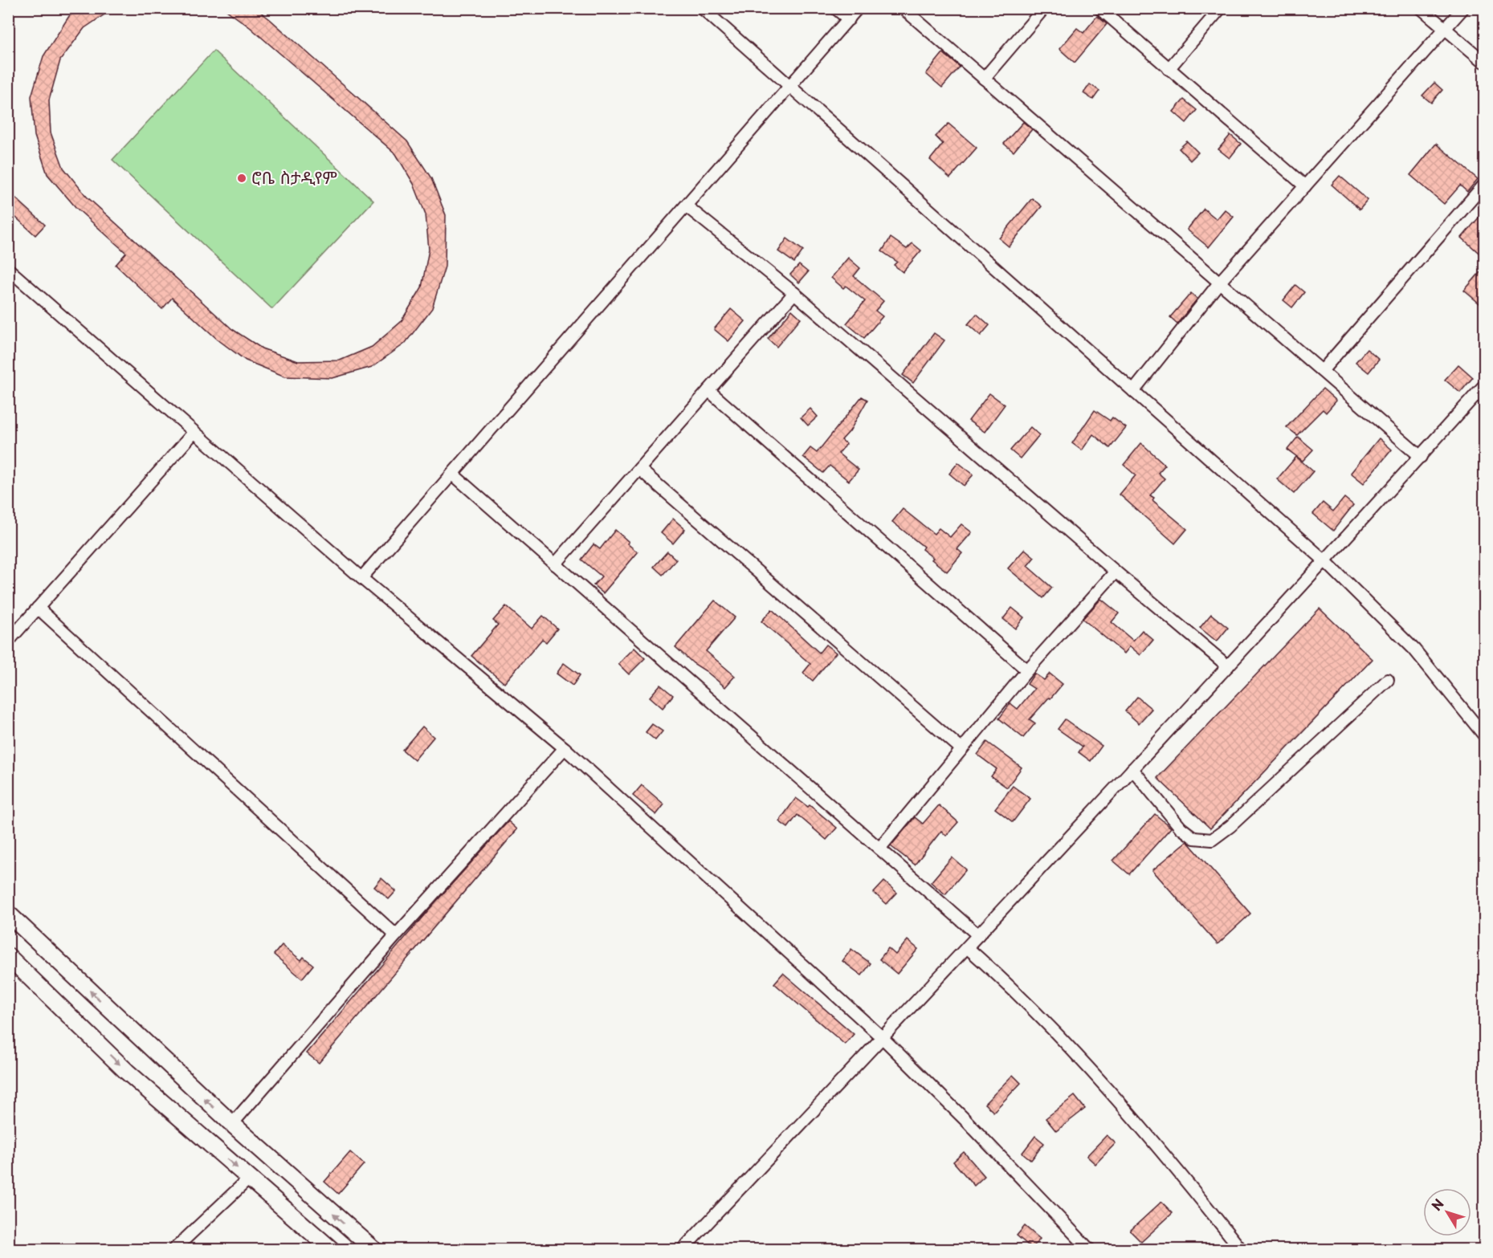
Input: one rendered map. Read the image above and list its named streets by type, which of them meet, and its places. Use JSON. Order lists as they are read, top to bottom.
{
  "places": ["ሮቤ ስታዲየም"],
  "north": "top left"
}
